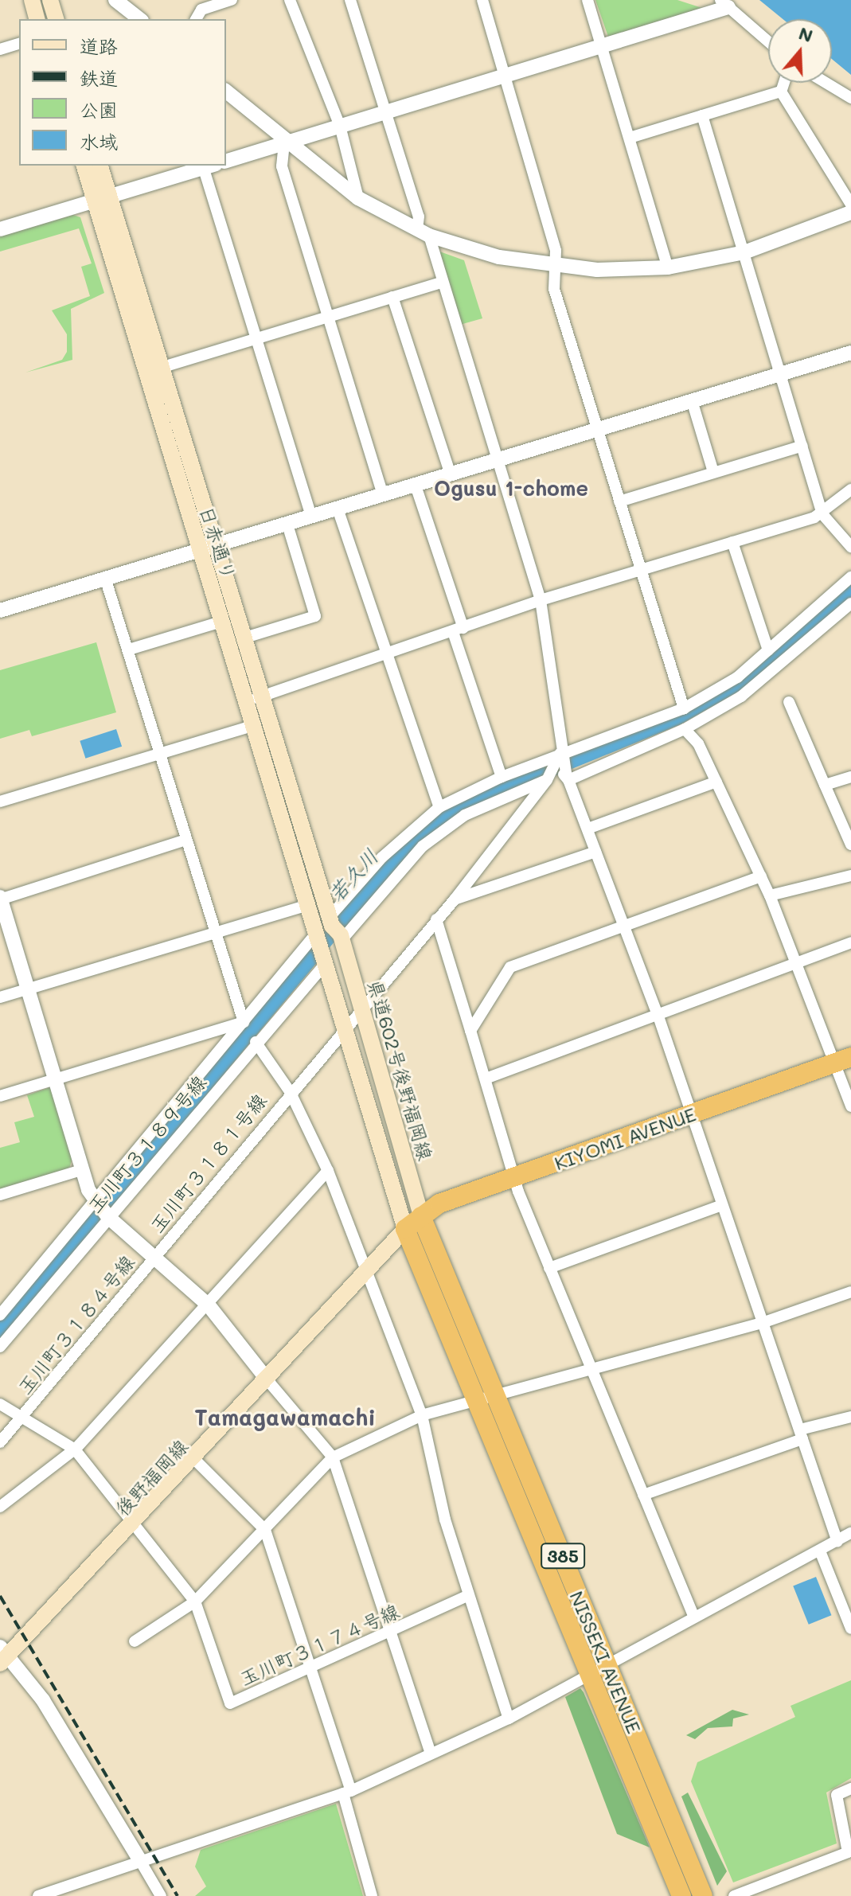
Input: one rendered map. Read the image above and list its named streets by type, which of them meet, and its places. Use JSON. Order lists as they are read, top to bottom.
{
  "streets": {
    "highway": ["KIYOMI AVENUE", "385", "NISSEKI AVENUE"],
    "main road": ["日赤通り", "県道602号後野福岡線", "後野福岡線"],
    "street": [
      "玉川町３１８９号線",
      "玉川町３１８１号線",
      "玉川町３１８４号線",
      "玉川町３１７４号線"
    ]
  },
  "crossings": [
    ["日赤通り", "県道602号後野福岡線"],
    ["日赤通り", "玉川町３１８９号線"],
    ["県道602号後野福岡線", "KIYOMI AVENUE"],
    ["県道602号後野福岡線", "玉川町３１８１号線"],
    ["県道602号後野福岡線", "NISSEKI AVENUE"],
    ["KIYOMI AVENUE", "後野福岡線"],
    ["KIYOMI AVENUE", "NISSEKI AVENUE"],
    ["玉川町３１８１号線", "玉川町３１８４号線"],
    ["後野福岡線", "玉川町３１７４号線"],
    ["後野福岡線", "NISSEKI AVENUE"]
  ],
  "districts": ["Ogusu 1-chome", "Tamagawamachi"],
  "water": ["若久川"],
  "legend": [
    "道路",
    "鉄道",
    "公園",
    "水域"
  ],
  "north": "top"
}
